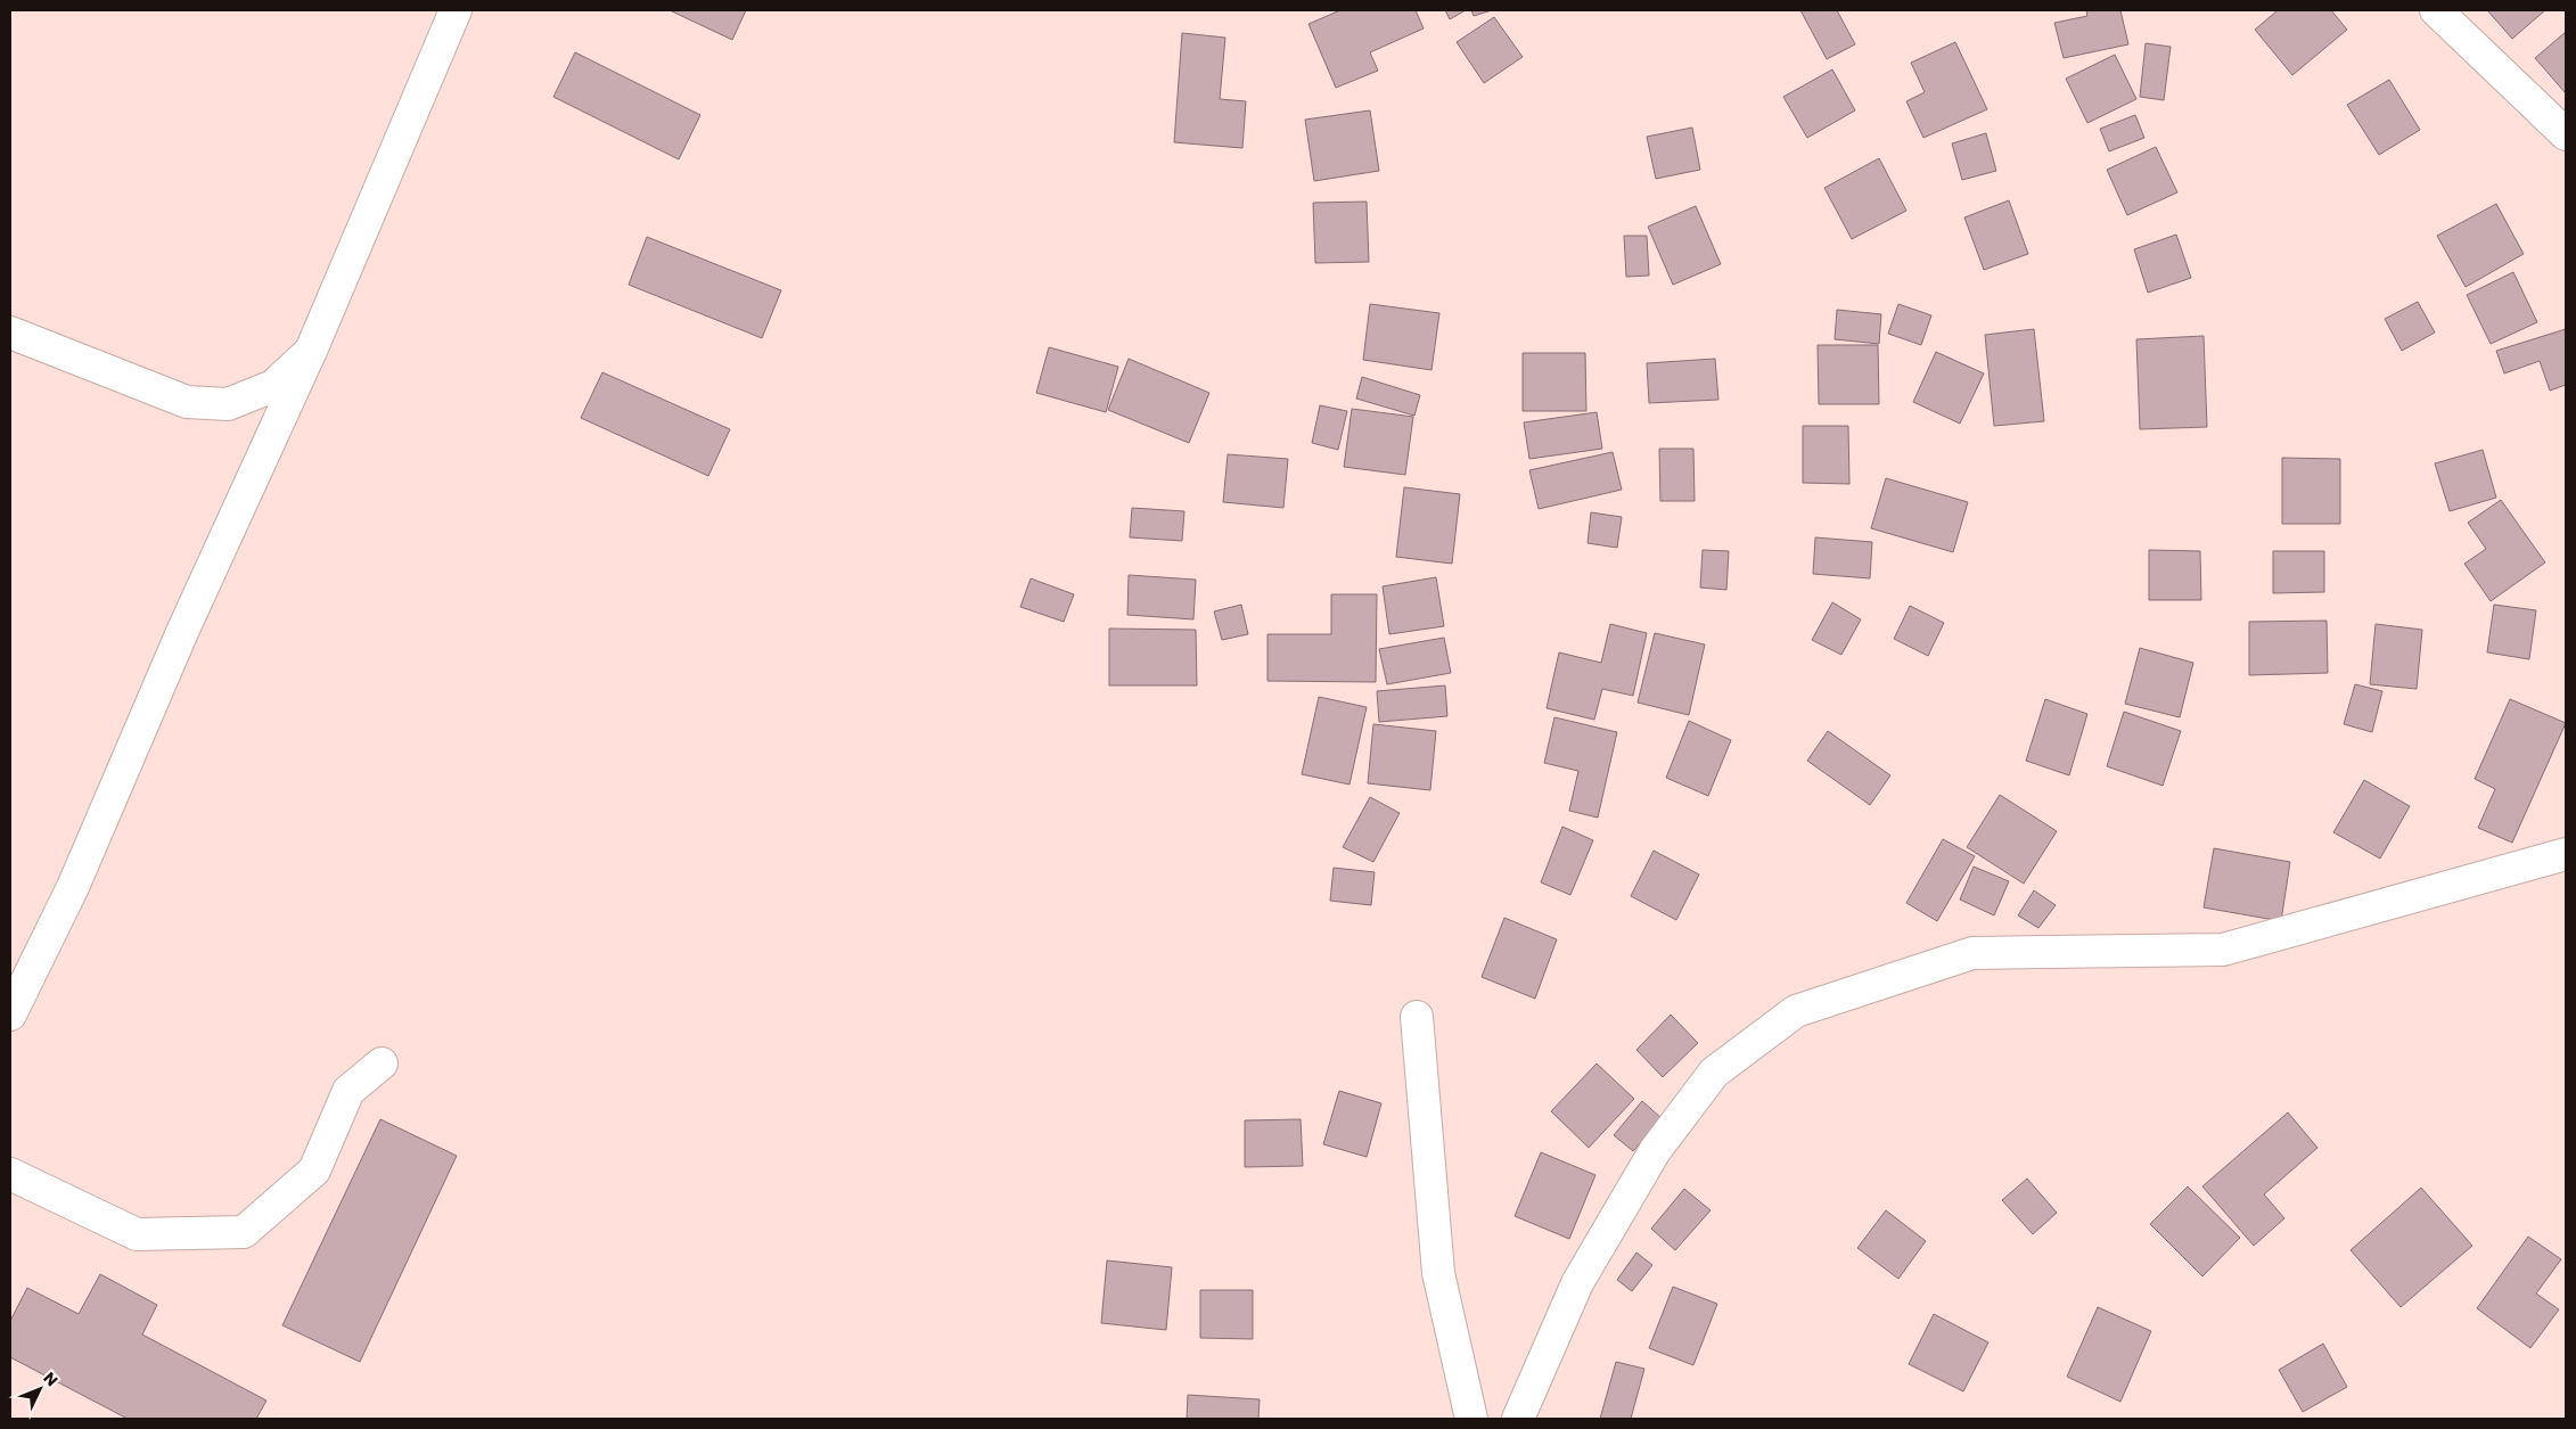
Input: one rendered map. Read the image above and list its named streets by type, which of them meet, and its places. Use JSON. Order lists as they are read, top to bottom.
{
  "north": "top right"
}
